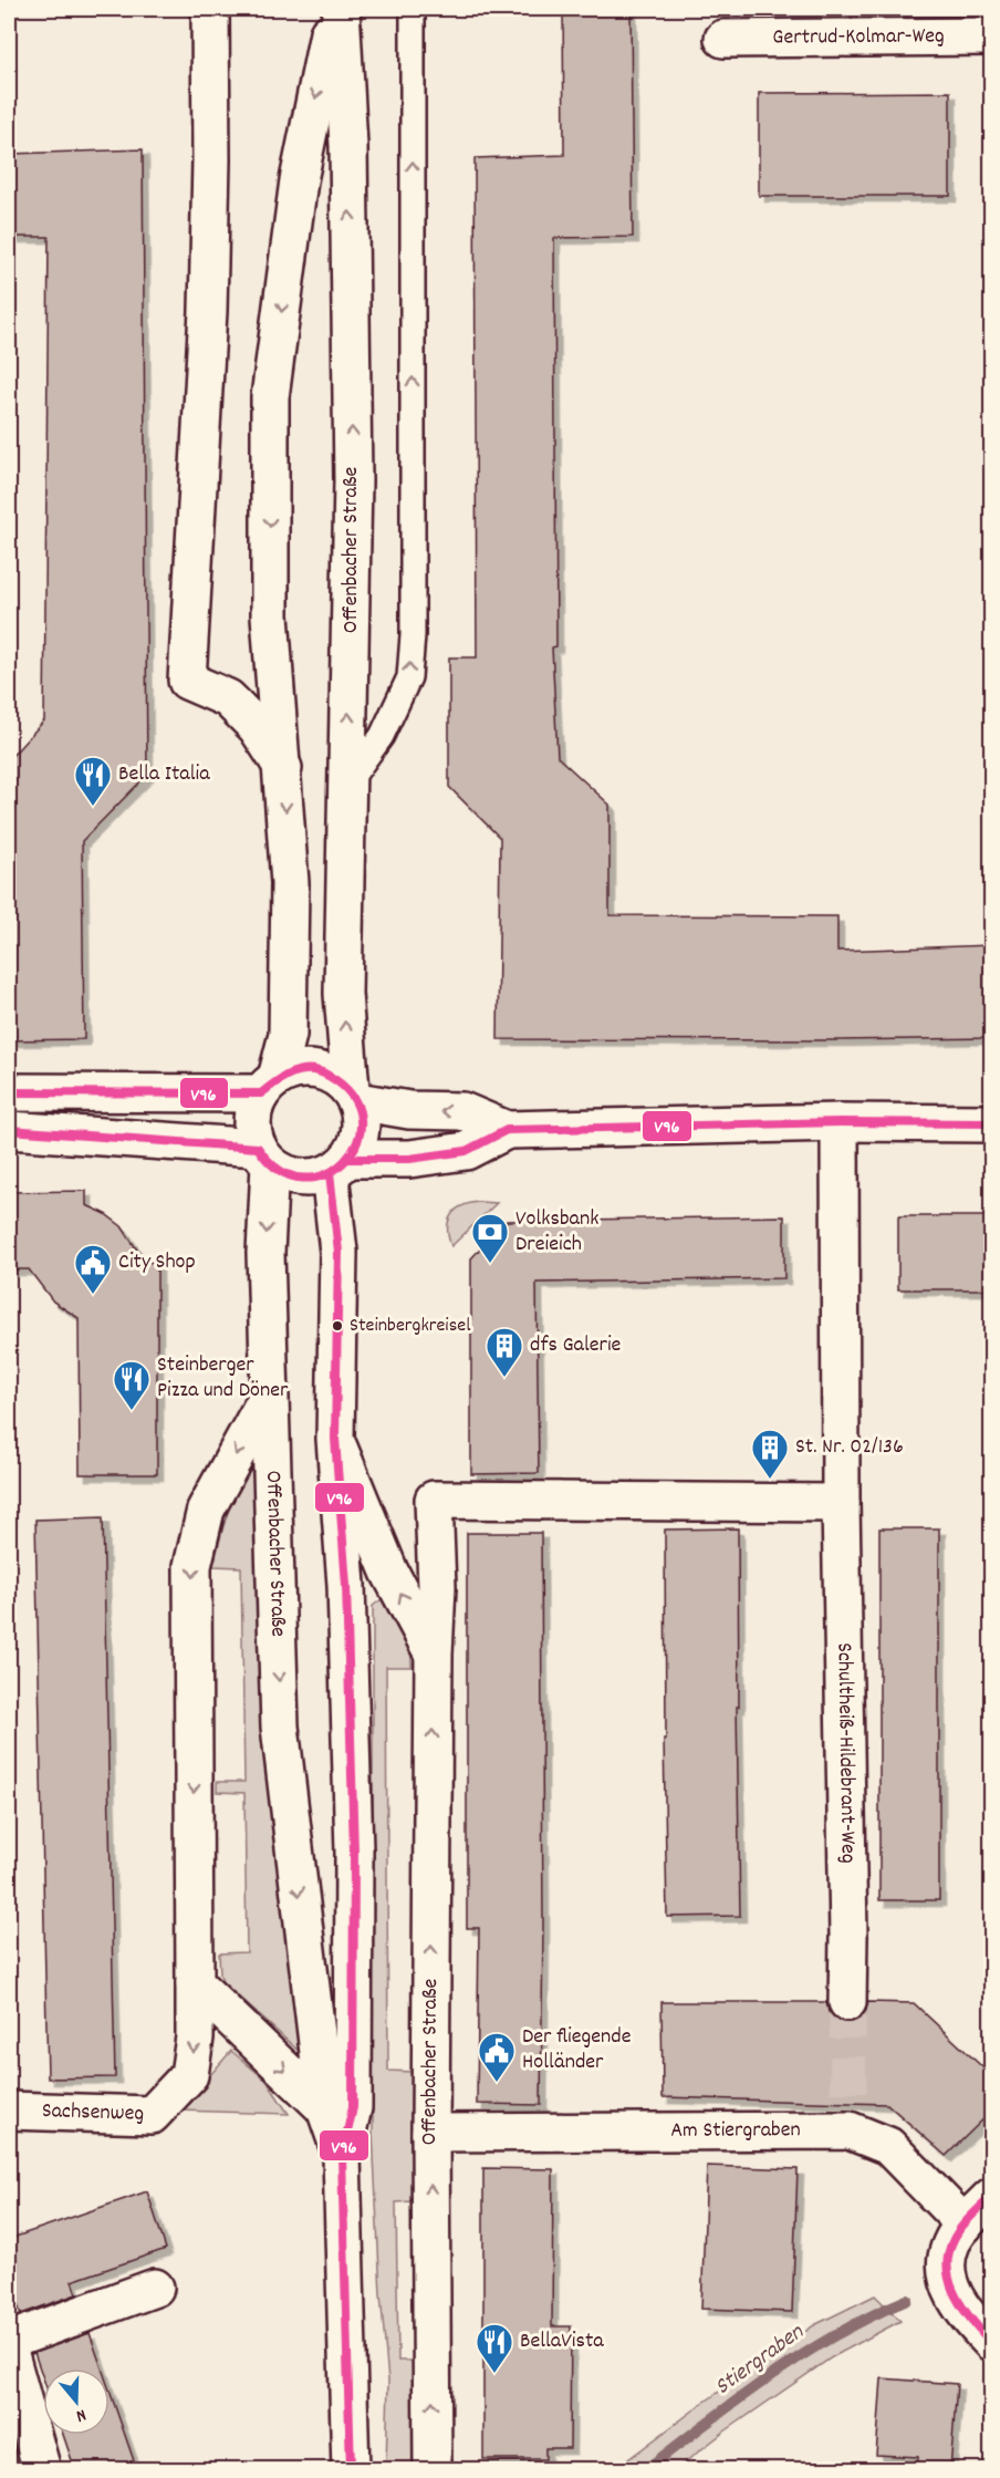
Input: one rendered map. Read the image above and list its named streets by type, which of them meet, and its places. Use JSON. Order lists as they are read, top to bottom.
{
  "streets": {
    "street": [
      "Gertrud-Kolmar-Weg",
      "Offenbacher Straße",
      "Schultheiß-Hildebrant-Weg",
      "Sachsenweg",
      "Am Stiergraben"
    ]
  },
  "crossings": [
    ["Offenbacher Straße", "Schultheiß-Hildebrant-Weg"],
    ["Offenbacher Straße", "Sachsenweg"],
    ["Offenbacher Straße", "Am Stiergraben"]
  ],
  "water": ["Stiergraben"],
  "places": {
    "restaurant": ["Bella Italia", "Steinberger Pizza und Döner", "BellaVista"],
    "bank": ["Volksbank Dreieich"],
    "public building": ["City Shop", "Der fliegende Holländer"],
    "other": ["Steinbergkreisel"],
    "building": ["dfs Galerie", "St. Nr. 02/136"]
  },
  "lines": ["transit line V96"],
  "north": "bottom"
}
